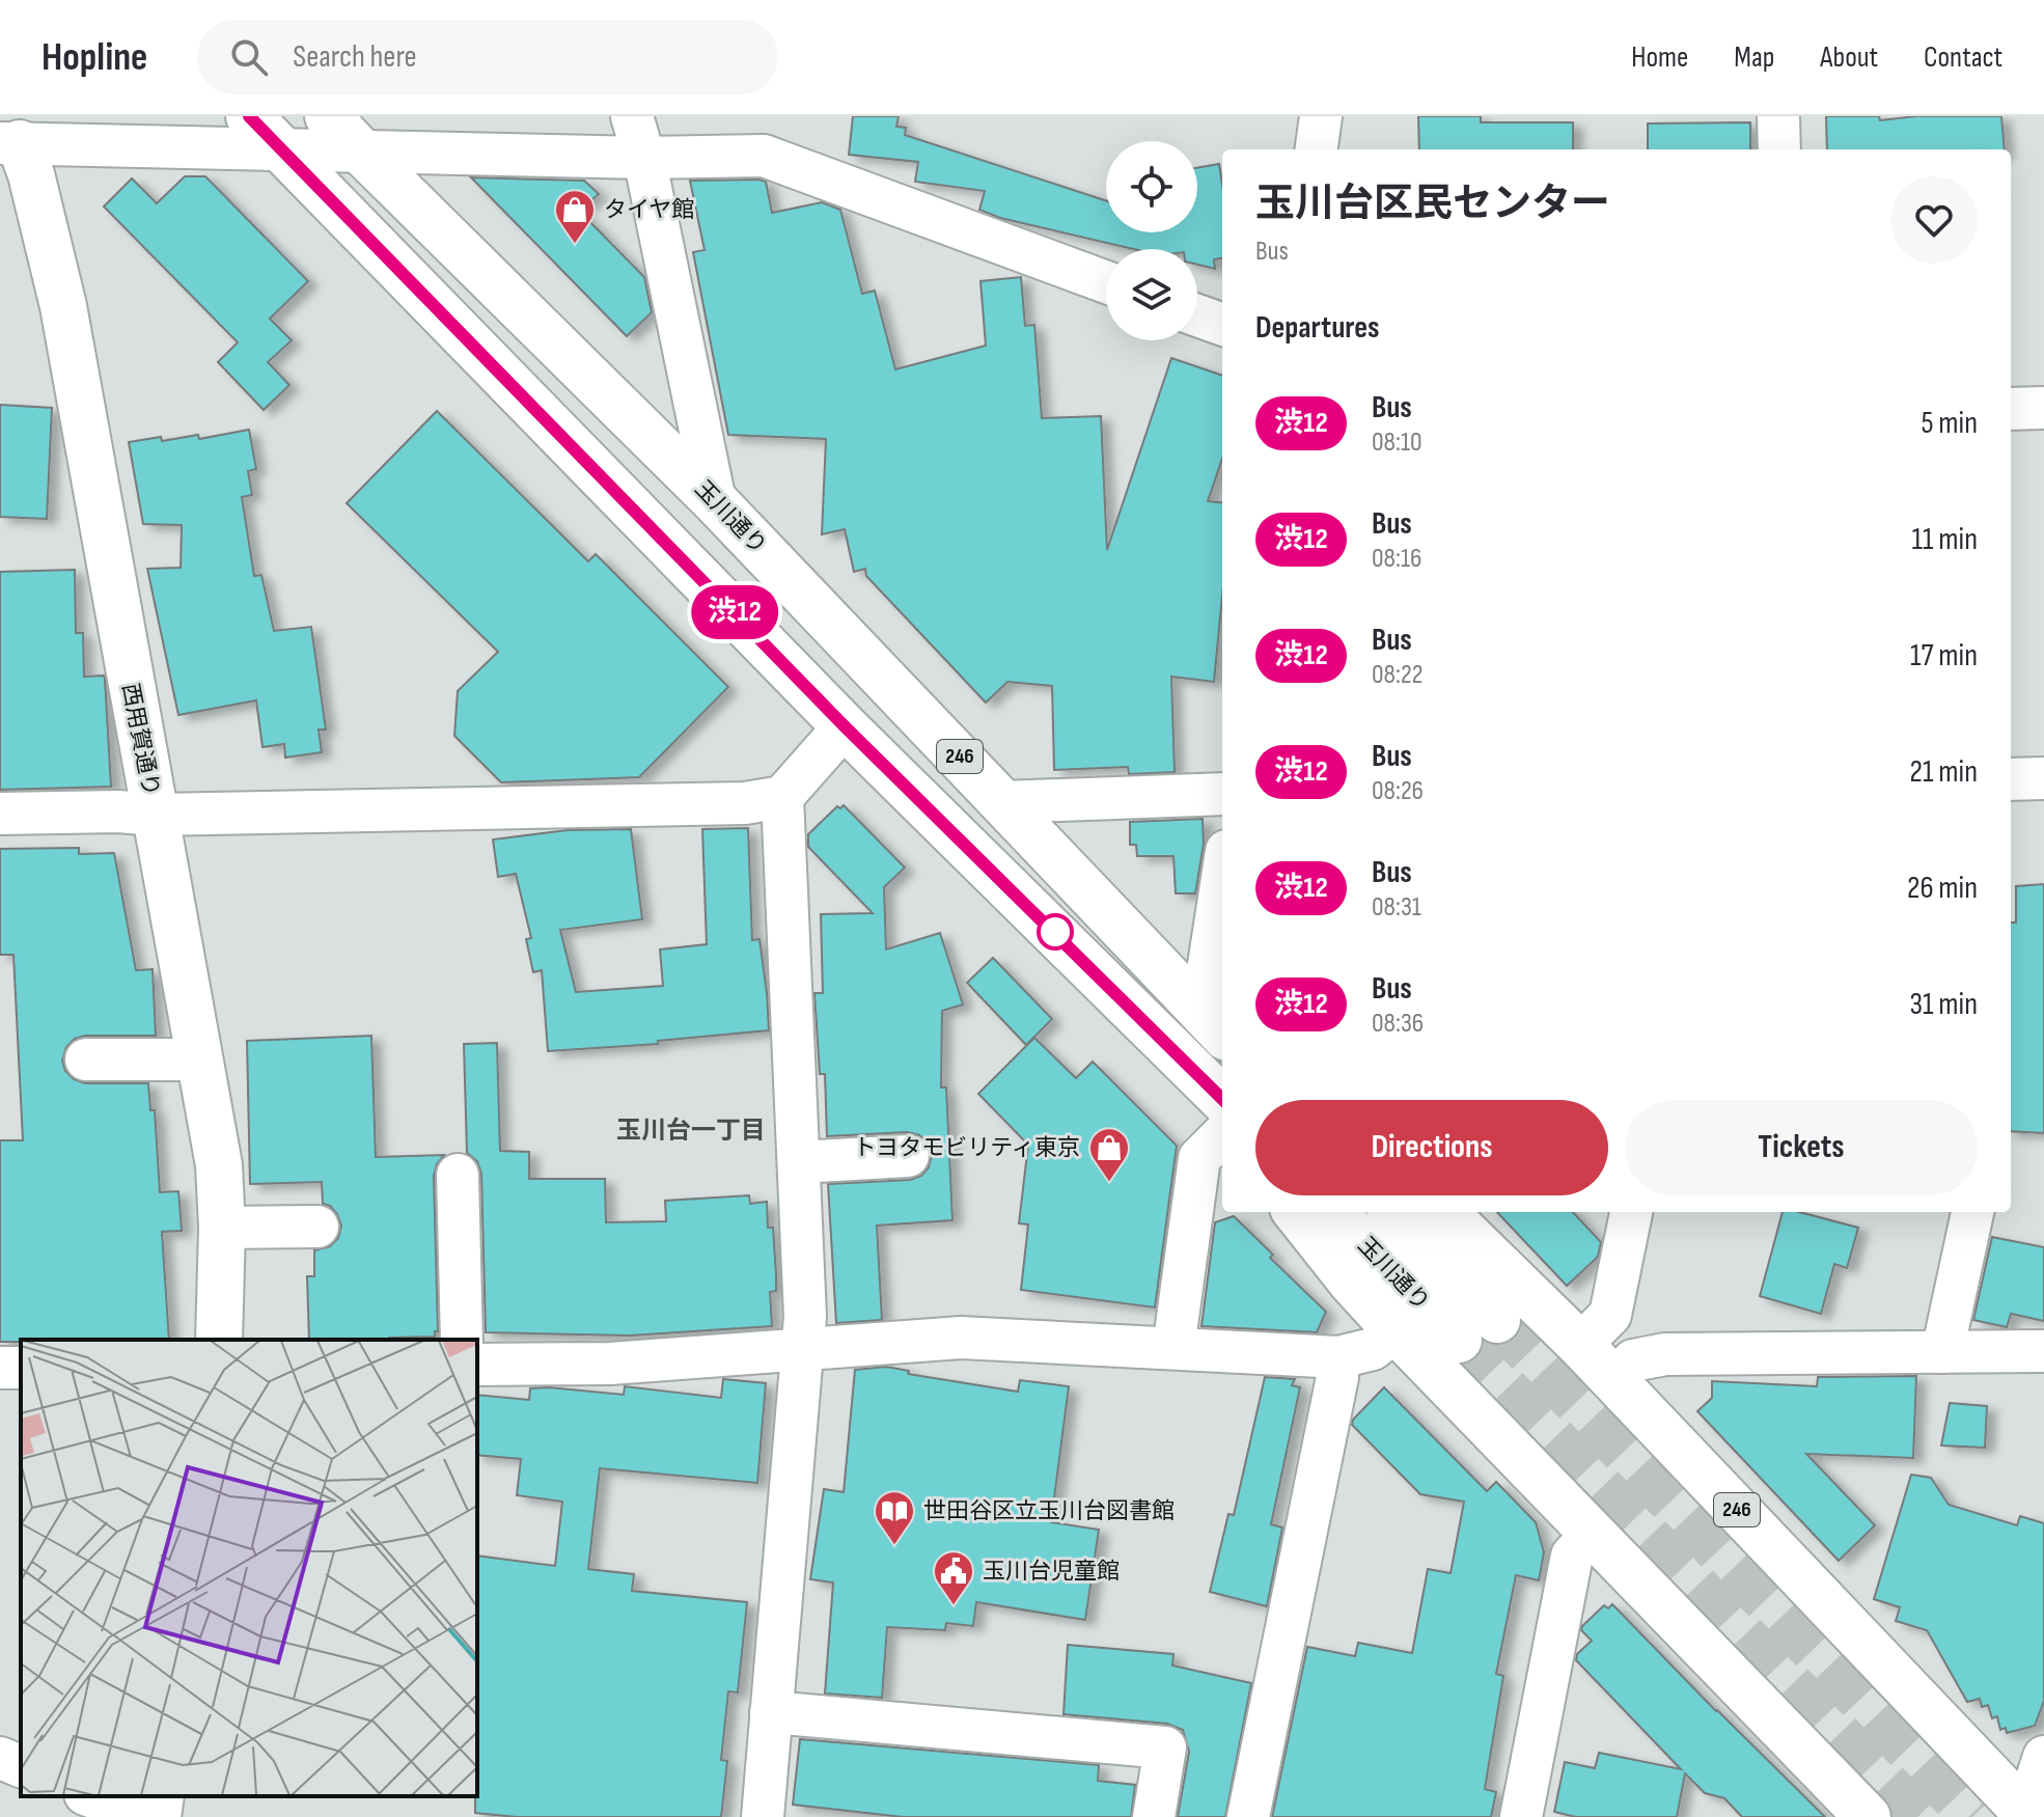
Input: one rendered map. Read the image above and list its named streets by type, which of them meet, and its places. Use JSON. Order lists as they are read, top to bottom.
{
  "streets": {
    "main road": ["玉川通り", "西用賀通り", "246"]
  },
  "districts": ["玉川台一丁目"],
  "places": {
    "shop": ["タイヤ館", "トヨタモビリティ東京"],
    "library": ["世田谷区立玉川台図書館"],
    "public building": ["玉川台児童館"]
  },
  "lines": ["bus line 渋12"],
  "page": {
    "header": "Hopline",
    "search": "Search here",
    "nav": [
      "Home",
      "Map",
      "About",
      "Contact"
    ],
    "on_map": "渋12",
    "heading": [
      ["玉川台区民センター", "Bus"],
      "Departures"
    ],
    "list": [
      {
        "mark": "渋12",
        "name": "Bus",
        "note": "08:10",
        "value": "5 min"
      },
      {
        "mark": "渋12",
        "name": "Bus",
        "note": "08:16",
        "value": "11 min"
      },
      {
        "mark": "渋12",
        "name": "Bus",
        "note": "08:22",
        "value": "17 min"
      },
      {
        "mark": "渋12",
        "name": "Bus",
        "note": "08:26",
        "value": "21 min"
      },
      {
        "mark": "渋12",
        "name": "Bus",
        "note": "08:31",
        "value": "26 min"
      },
      {
        "mark": "渋12",
        "name": "Bus",
        "note": "08:36",
        "value": "31 min"
      }
    ],
    "buttons": ["Directions", "Tickets"]
  }
}
